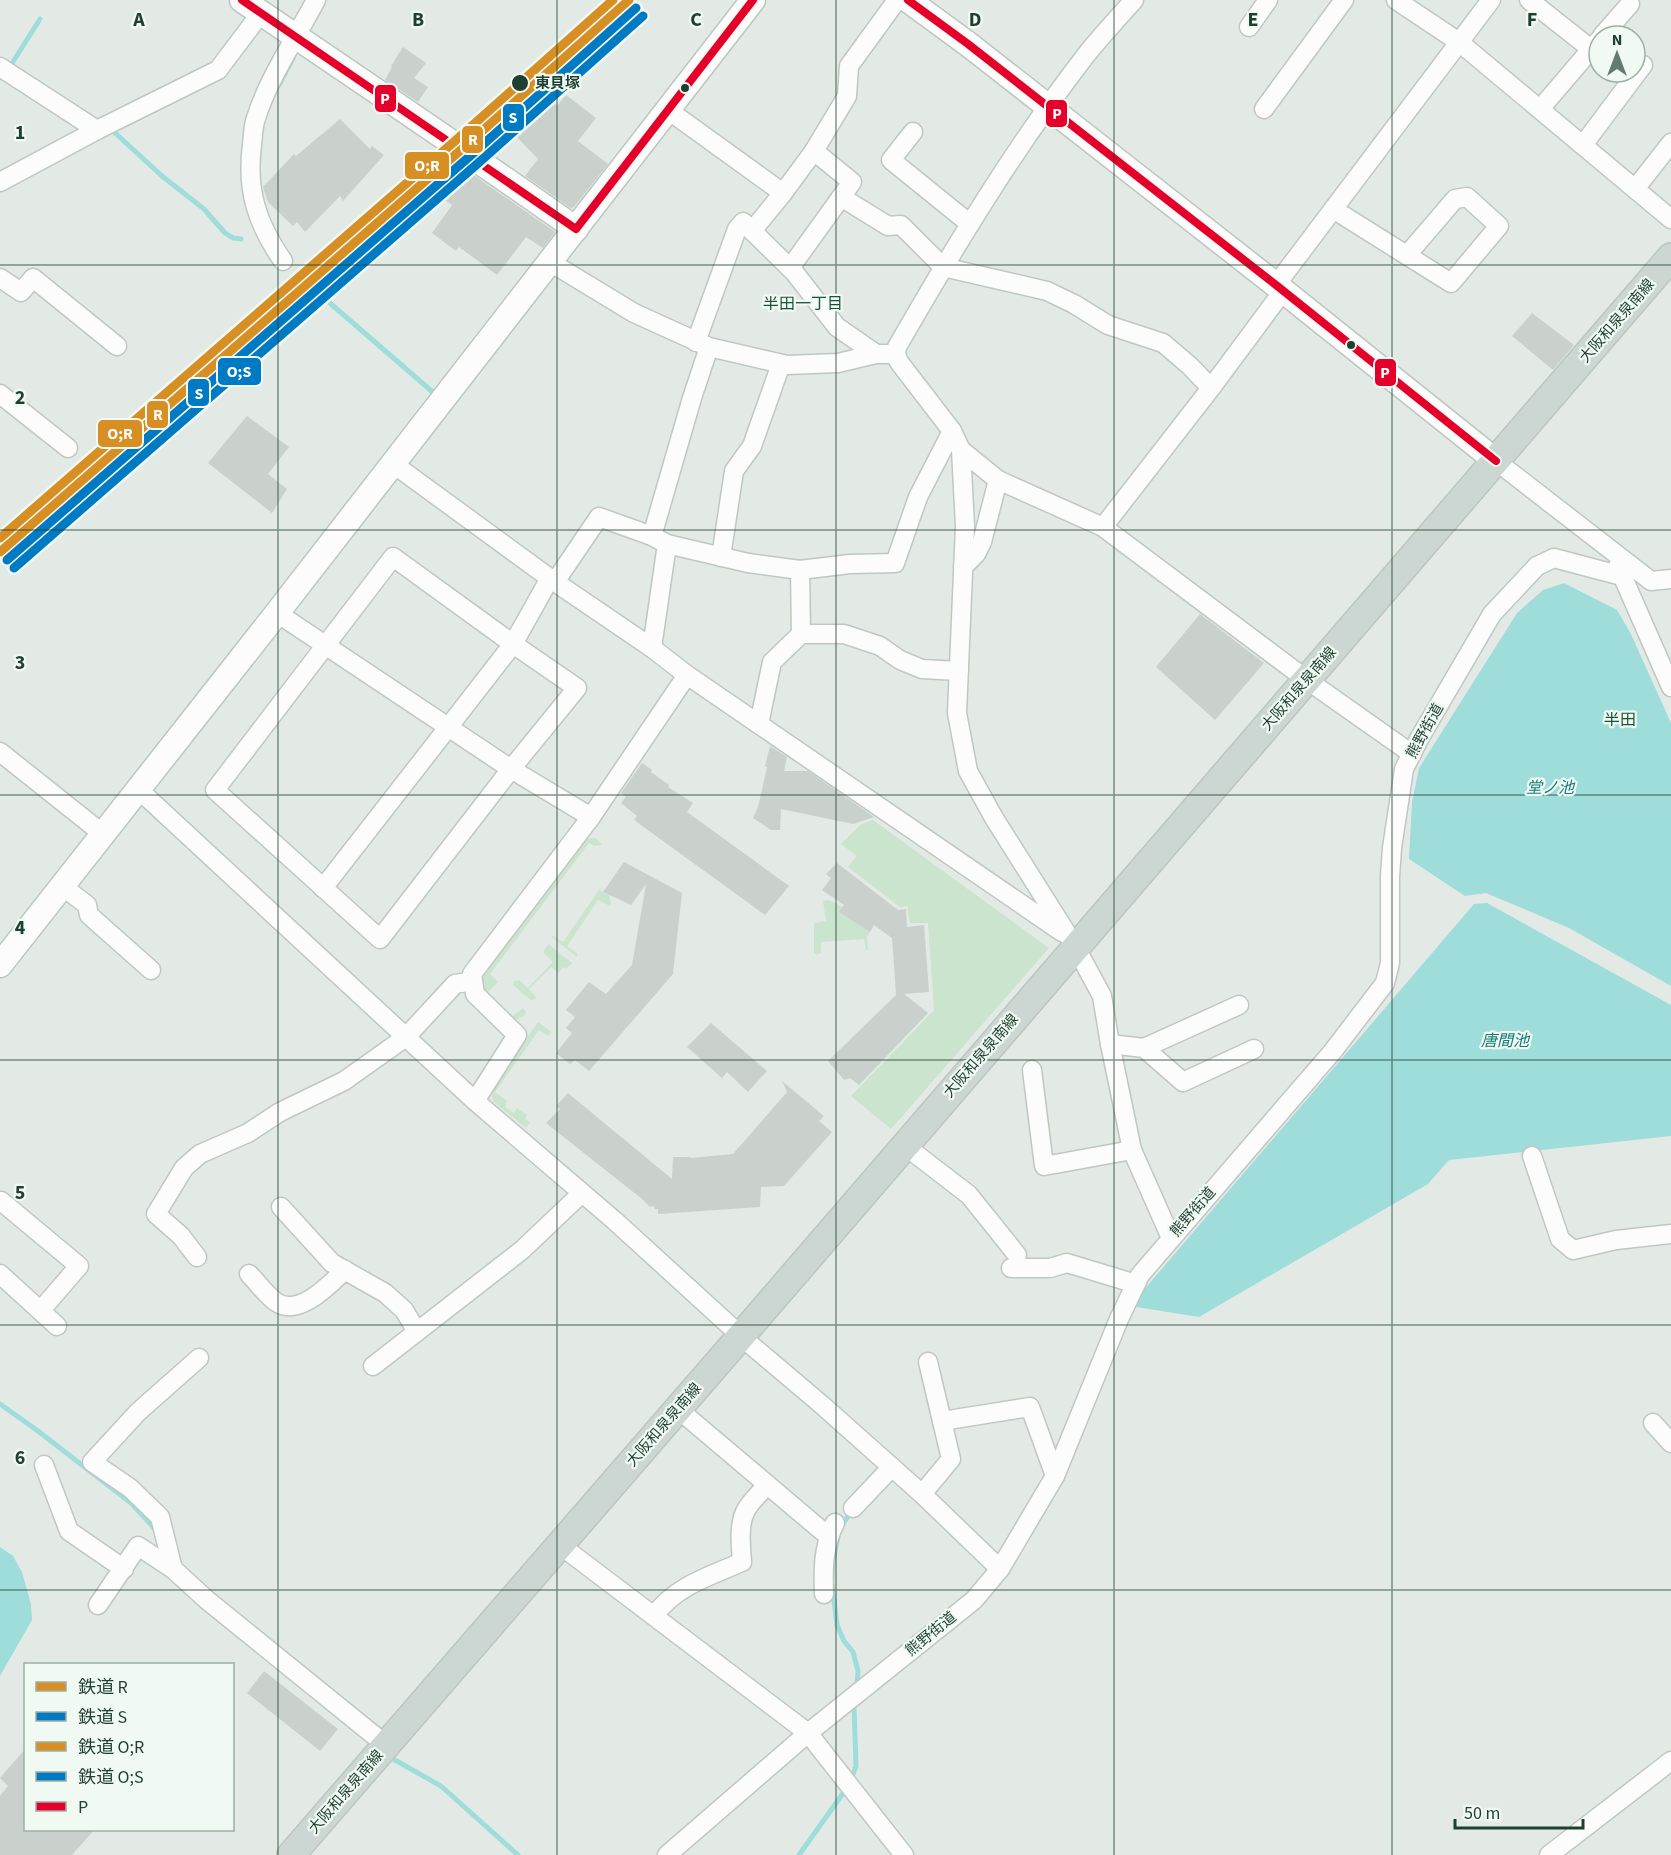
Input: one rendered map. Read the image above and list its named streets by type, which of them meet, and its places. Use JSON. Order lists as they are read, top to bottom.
{
  "streets": {
    "main road": ["大阪和泉泉南線"],
    "street": ["熊野街道"]
  },
  "districts": ["半田一丁目", "半田"],
  "water": ["堂ノ池", "唐間池"],
  "places": ["東貝塚"],
  "lines": [
    "rail line R",
    "rail line O;R",
    "transit line P",
    "rail line S",
    "rail line O;S"
  ],
  "legend": [
    "鉄道 R",
    "鉄道 S",
    "鉄道 O;R",
    "鉄道 O;S",
    "P"
  ],
  "scale_bar": "50 m",
  "north": "top",
  "grid": {
    "columns": [
      "A",
      "B",
      "C",
      "D",
      "E",
      "F"
    ],
    "rows": [
      "1",
      "2",
      "3",
      "4",
      "5",
      "6"
    ]
  }
}
